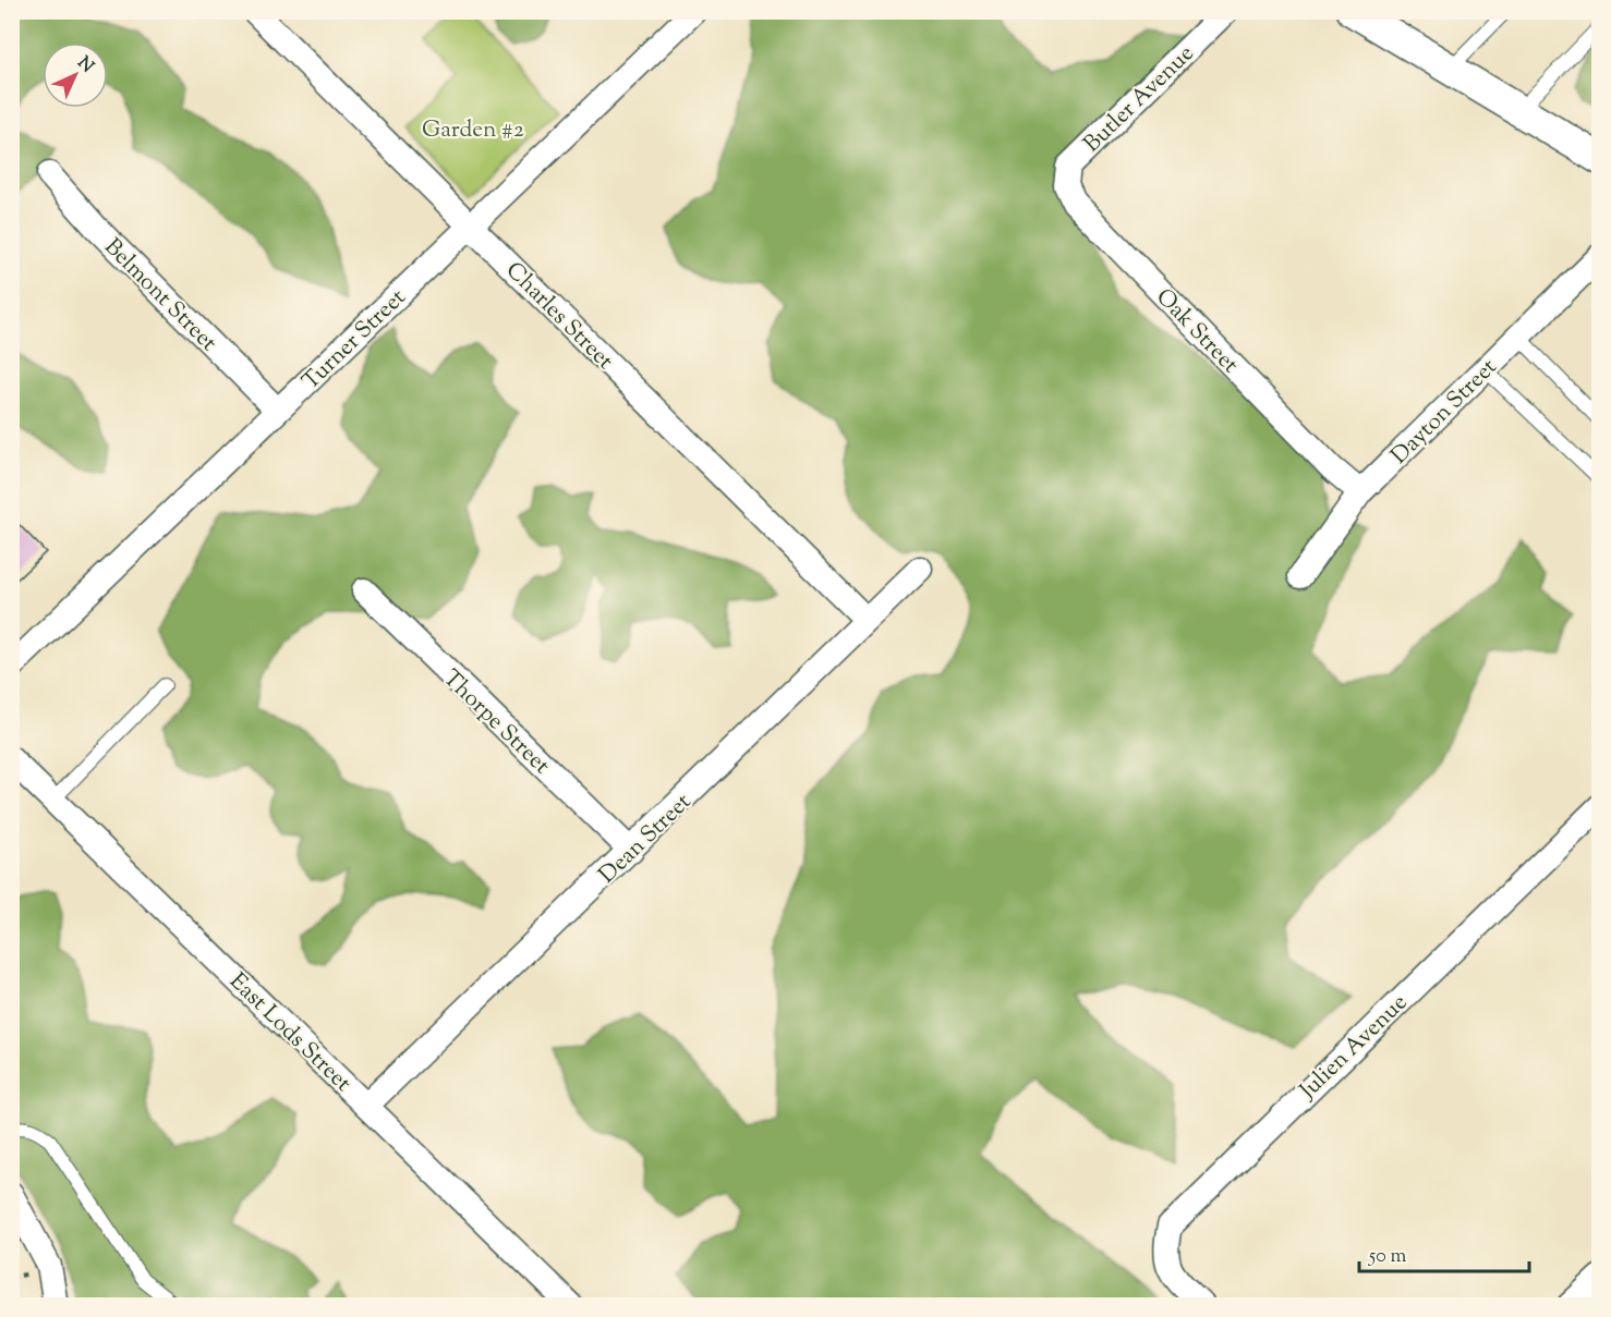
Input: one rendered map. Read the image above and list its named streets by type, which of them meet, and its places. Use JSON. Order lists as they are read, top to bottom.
{
  "streets": {
    "street": [
      "Butler Avenue",
      "Belmont Street",
      "Charles Street",
      "Oak Street",
      "Turner Street",
      "Dayton Street",
      "Thorpe Street",
      "Dean Street",
      "East Lods Street",
      "Julien Avenue"
    ]
  },
  "crossings": [
    ["Butler Avenue", "Oak Street"],
    ["Belmont Street", "Turner Street"],
    ["Charles Street", "Turner Street"],
    ["Charles Street", "Dean Street"],
    ["Oak Street", "Dayton Street"],
    ["Thorpe Street", "Dean Street"],
    ["Dean Street", "East Lods Street"]
  ],
  "parks": ["Garden #2"],
  "scale_bar": "50 m",
  "north": "top right"
}
